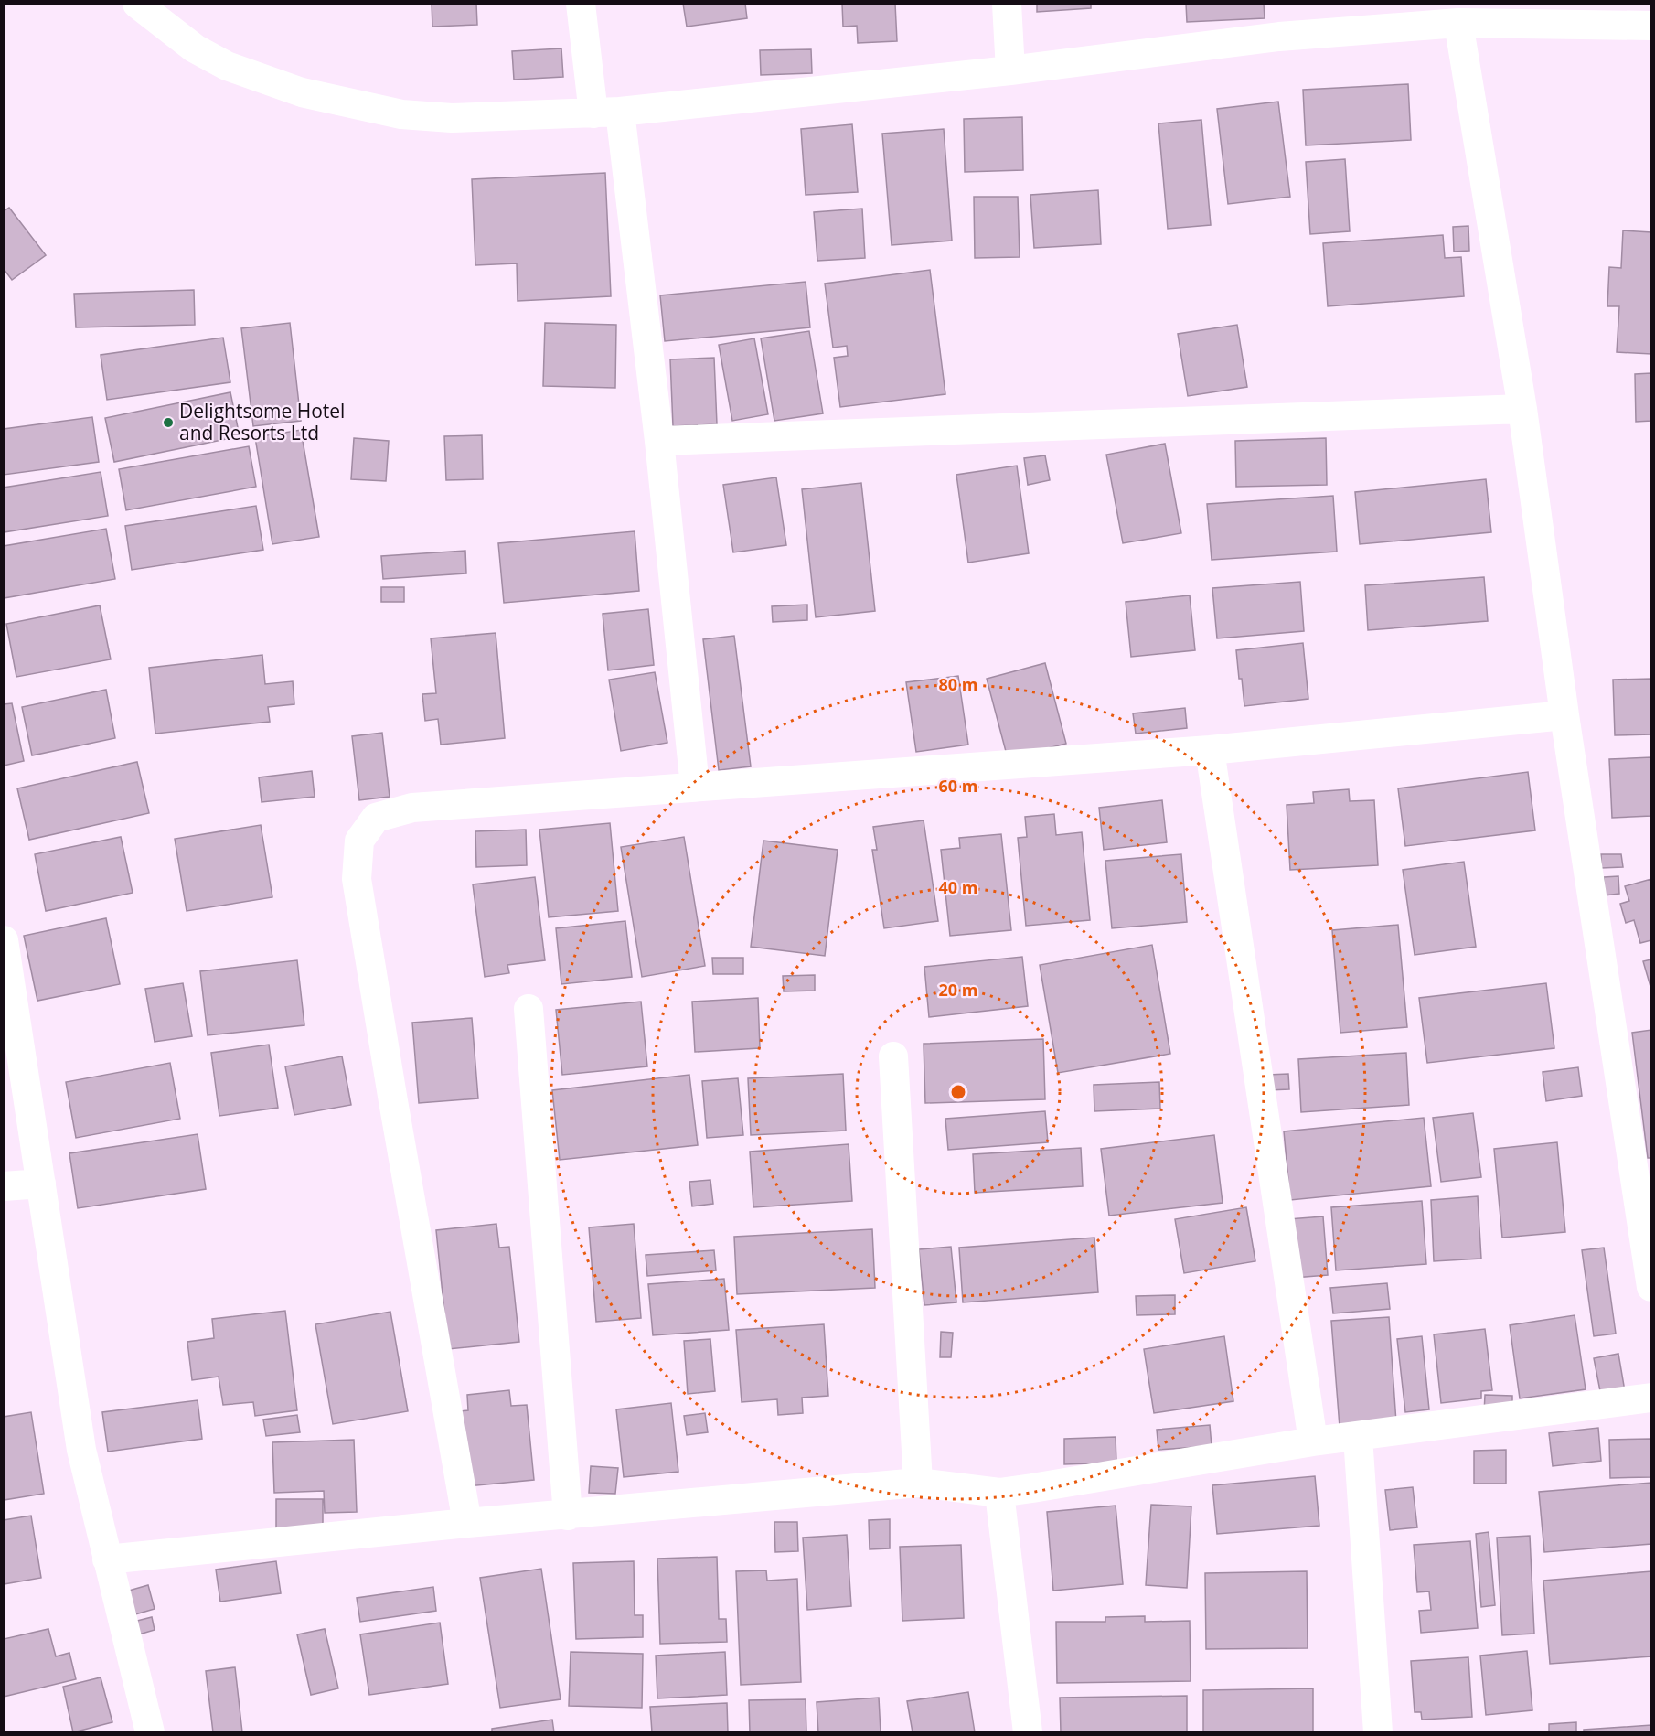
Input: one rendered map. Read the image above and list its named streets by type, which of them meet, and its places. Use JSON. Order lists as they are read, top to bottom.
{
  "places": ["Delightsome Hotel and Resorts Ltd"],
  "rings": [
    "80 m",
    "60 m",
    "40 m",
    "20 m"
  ]
}
